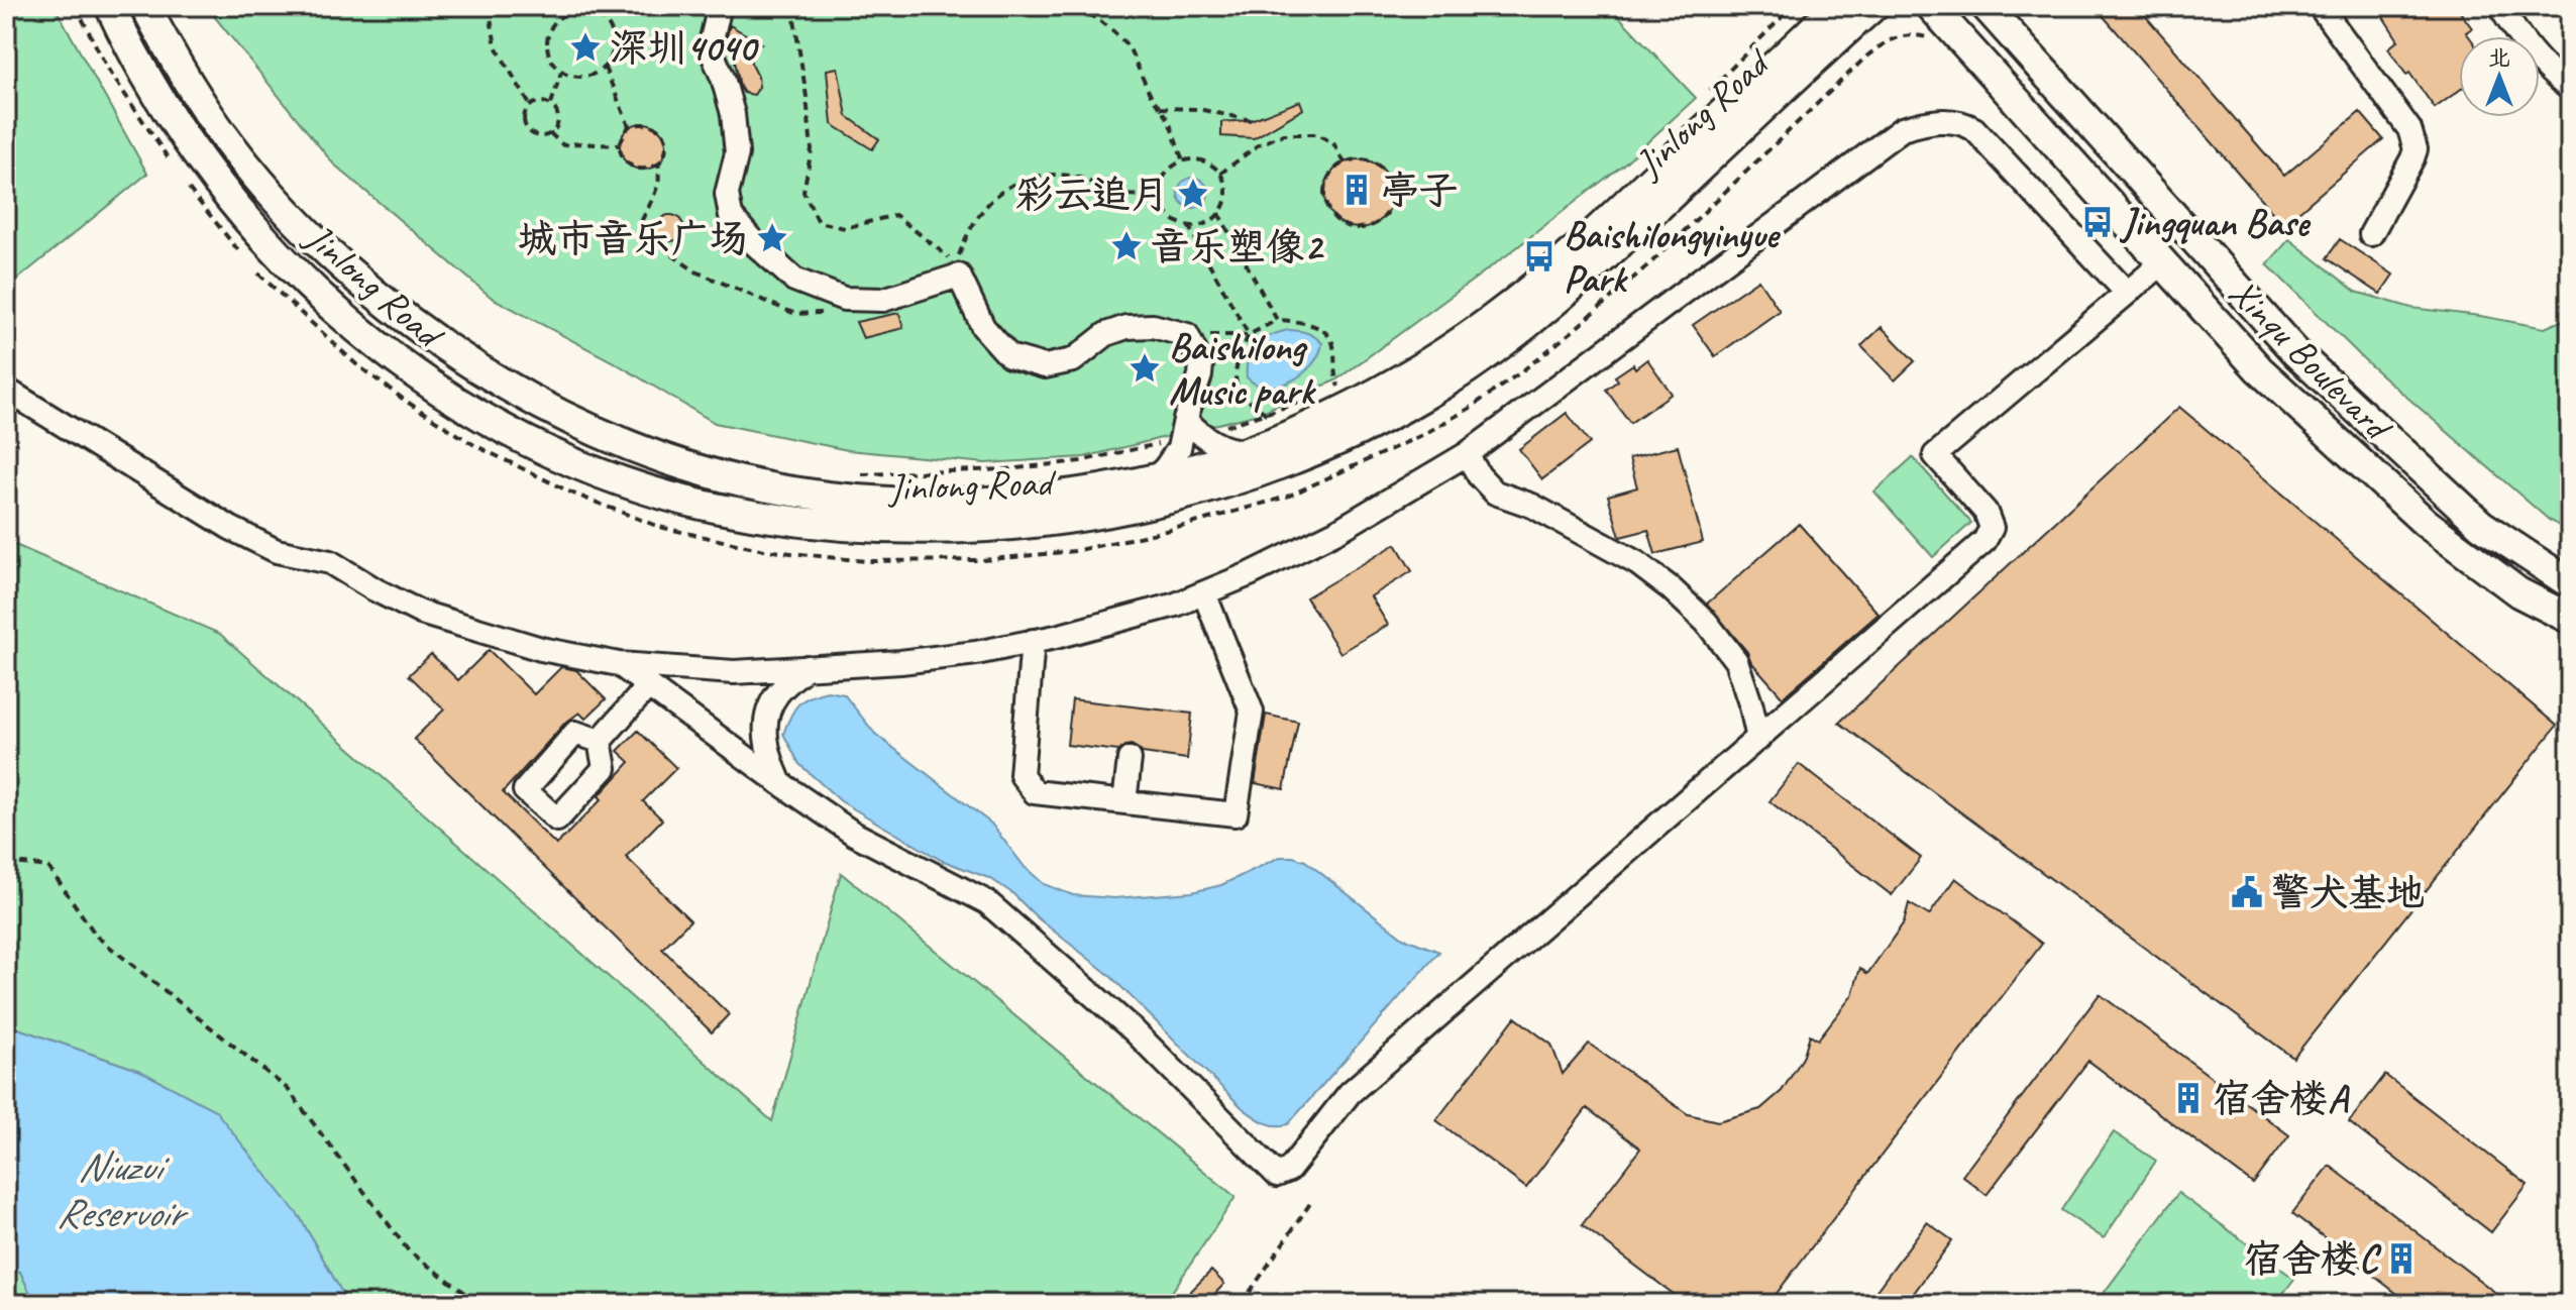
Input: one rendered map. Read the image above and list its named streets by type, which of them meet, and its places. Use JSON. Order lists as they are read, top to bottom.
{
  "streets": {
    "main road": ["Jinlong Road", "Xinqu Boulevard"]
  },
  "water": ["Niuzui Reservoir"],
  "places": {
    "place": [
      "深圳4040",
      "彩云追月",
      "城市音乐广场",
      "音乐塑像2",
      "Baishilong Music park"
    ],
    "building": ["亭子", "宿舍楼A", "宿舍楼C"],
    "bus stop": ["Jingquan Base", "Baishilongyinyue Park"],
    "public building": ["警犬基地"]
  },
  "north": "top"
}
